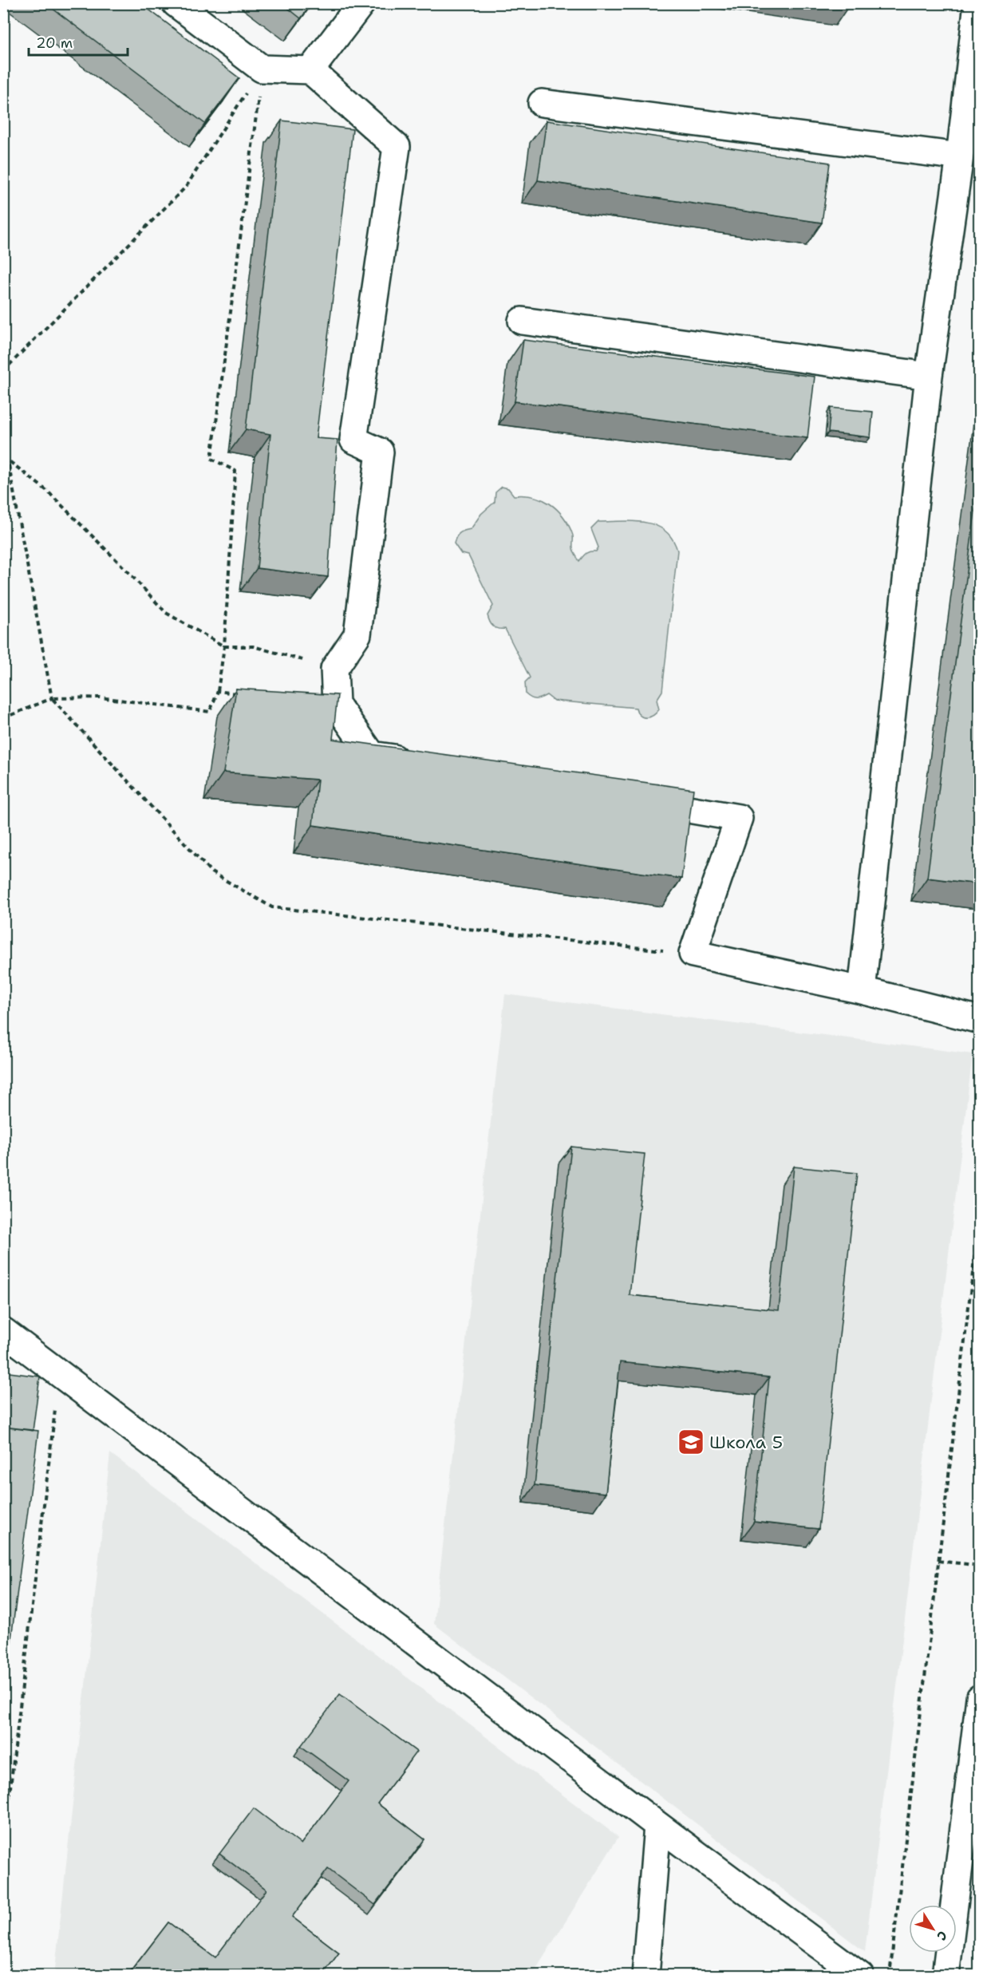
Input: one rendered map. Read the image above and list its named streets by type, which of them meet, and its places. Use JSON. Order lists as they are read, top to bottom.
{
  "places": {
    "school or university": ["Школа 5"]
  },
  "scale_bar": "20 m",
  "north": "bottom right"
}
